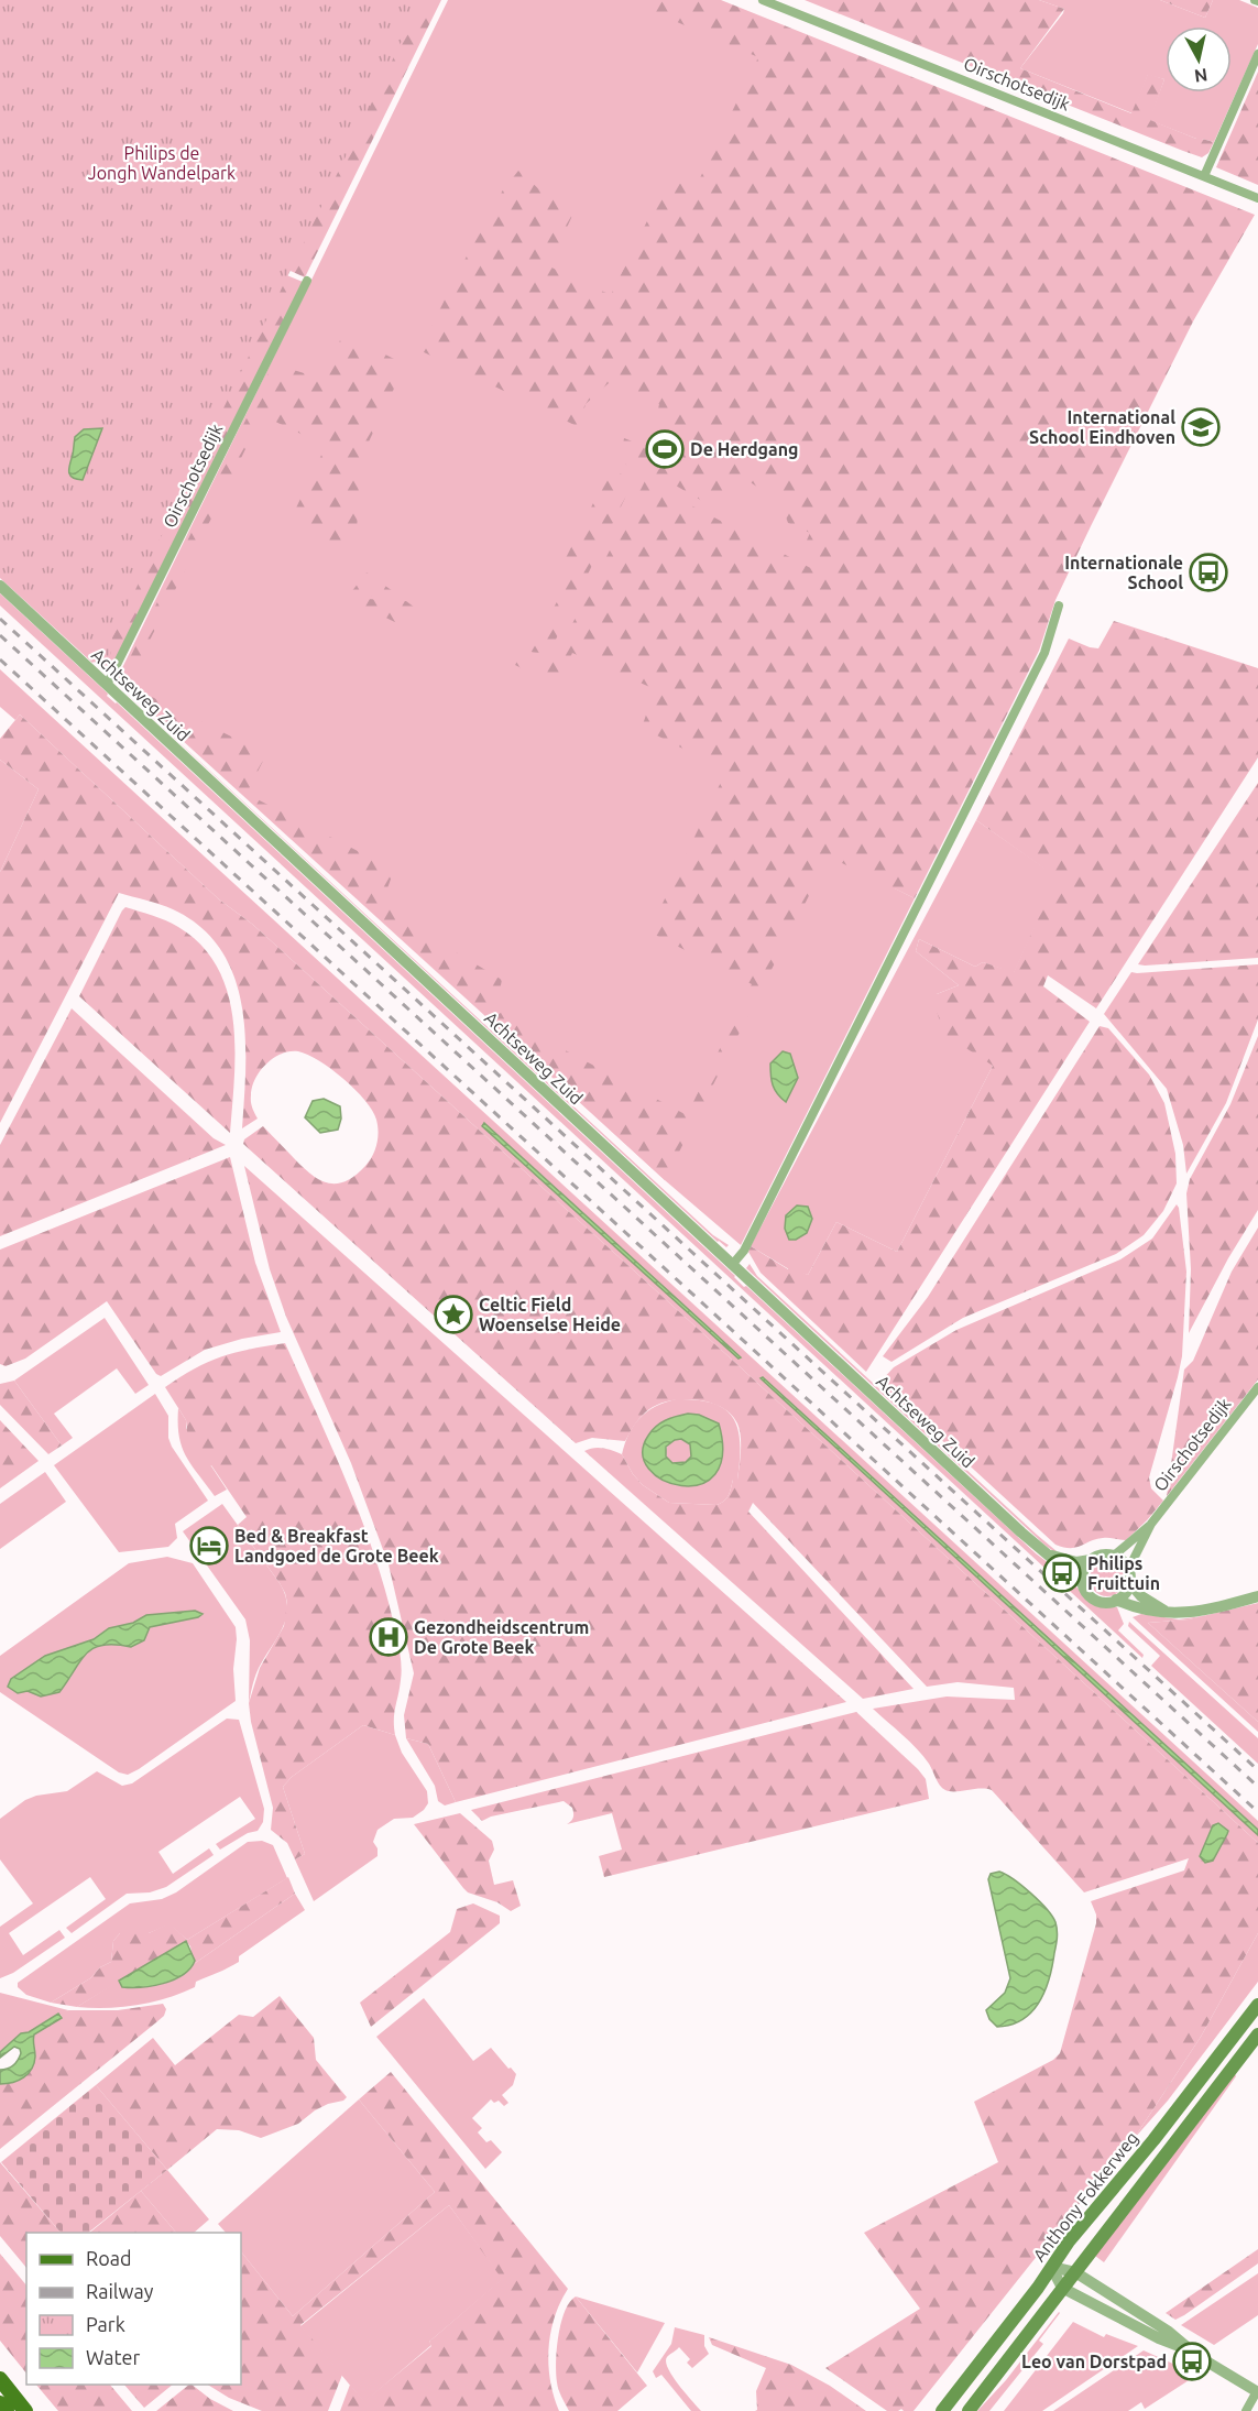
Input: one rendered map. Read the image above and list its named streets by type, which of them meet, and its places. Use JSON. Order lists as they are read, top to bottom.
{
  "streets": {
    "main road": ["Anthony Fokkerweg"],
    "street": ["Oirschotsedijk", "Achtseweg Zuid"]
  },
  "crossings": [
    ["Oirschotsedijk", "Achtseweg Zuid"]
  ],
  "parks": ["Philips de Jongh Wandelpark"],
  "places": {
    "school or university": ["International School Eindhoven"],
    "sports": ["De Herdgang"],
    "bus stop": ["Internationale School", "Philips Fruittuin", "Leo van Dorstpad"],
    "place": ["Celtic Field Woenselse Heide"],
    "hotel": ["Bed & Breakfast Landgoed de Grote Beek"],
    "hospital": ["Gezondheidscentrum De Grote Beek"]
  },
  "legend": [
    "Road",
    "Railway",
    "Park",
    "Water"
  ],
  "north": "bottom"
}
